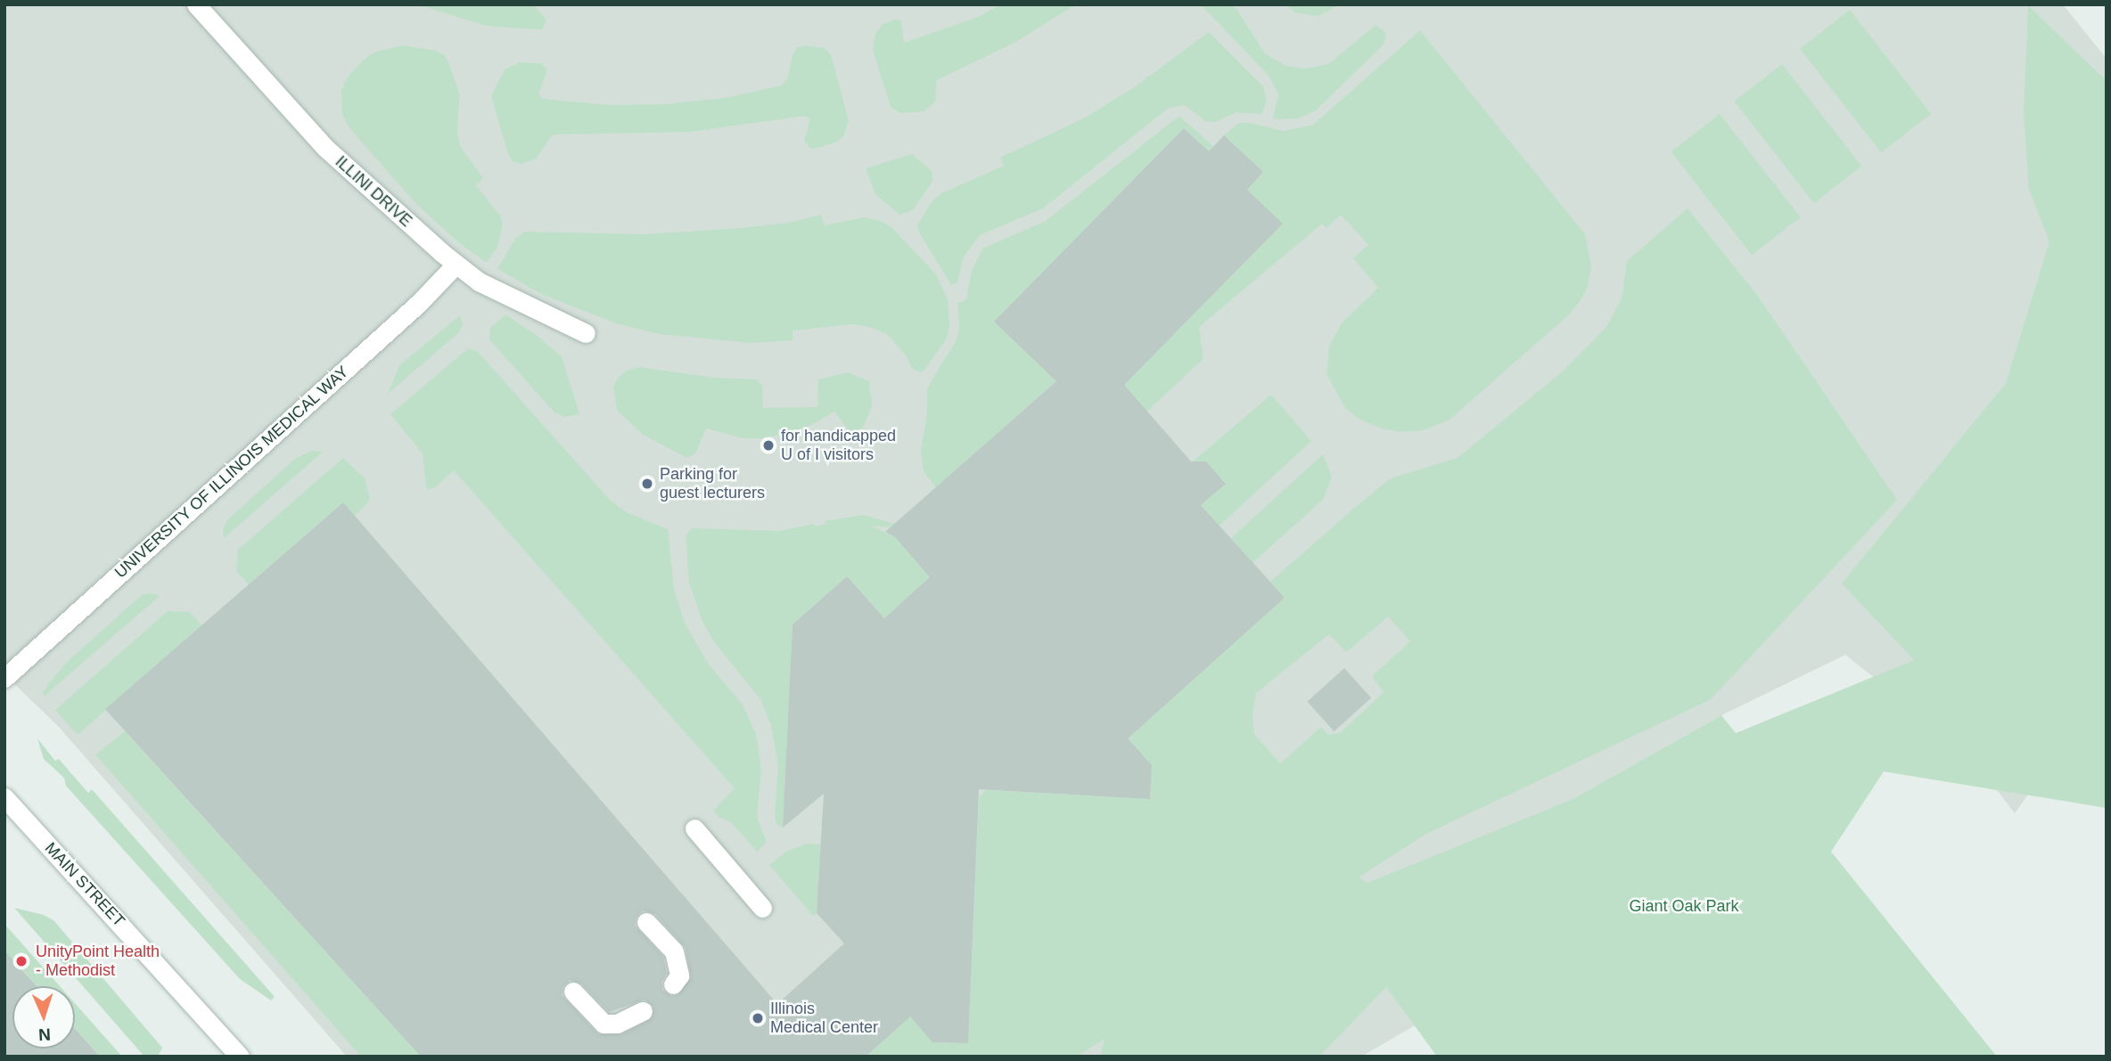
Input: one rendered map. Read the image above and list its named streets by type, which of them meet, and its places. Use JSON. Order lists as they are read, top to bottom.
{
  "streets": {
    "street": ["ILLINI DRIVE", "UNIVERSITY OF ILLINOIS MEDICAL WAY", "MAIN STREET"]
  },
  "crossings": [
    ["ILLINI DRIVE", "UNIVERSITY OF ILLINOIS MEDICAL WAY"]
  ],
  "parks": ["Giant Oak Park"],
  "places": [
    "for handicapped U of I visitors",
    "Parking for guest lecturers",
    "UnityPoint Health - Methodist",
    "Illinois Medical Center"
  ],
  "north": "bottom"
}
